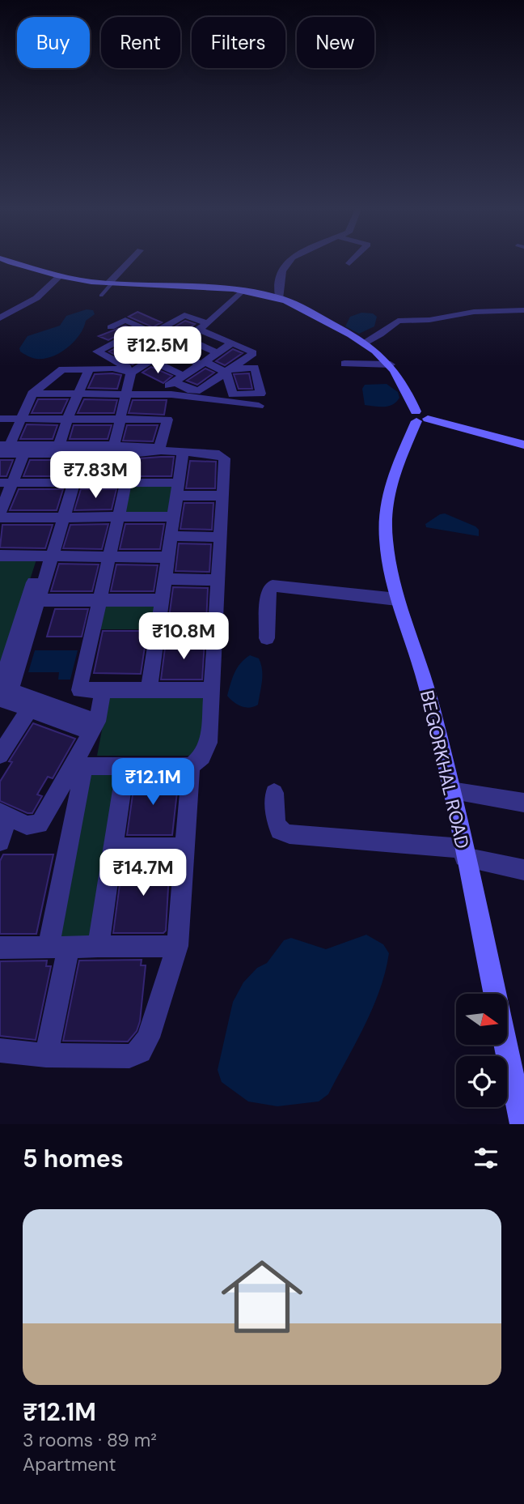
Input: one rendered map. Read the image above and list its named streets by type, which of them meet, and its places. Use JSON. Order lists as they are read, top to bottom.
{
  "streets": {
    "street": ["BEGORKHAL ROAD"]
  },
  "north": "right",
  "page": {
    "chip": [
      "Buy",
      "Rent",
      "Filters",
      "New"
    ],
    "price": [
      "₹12.5M",
      "₹7.83M",
      "₹10.8M",
      "₹12.1M",
      "₹14.7M"
    ],
    "heading": "5 homes",
    "list": [
      {
        "name": "₹12.1M",
        "note": "3 rooms · 89 m² · Apartment"
      }
    ]
  }
}
